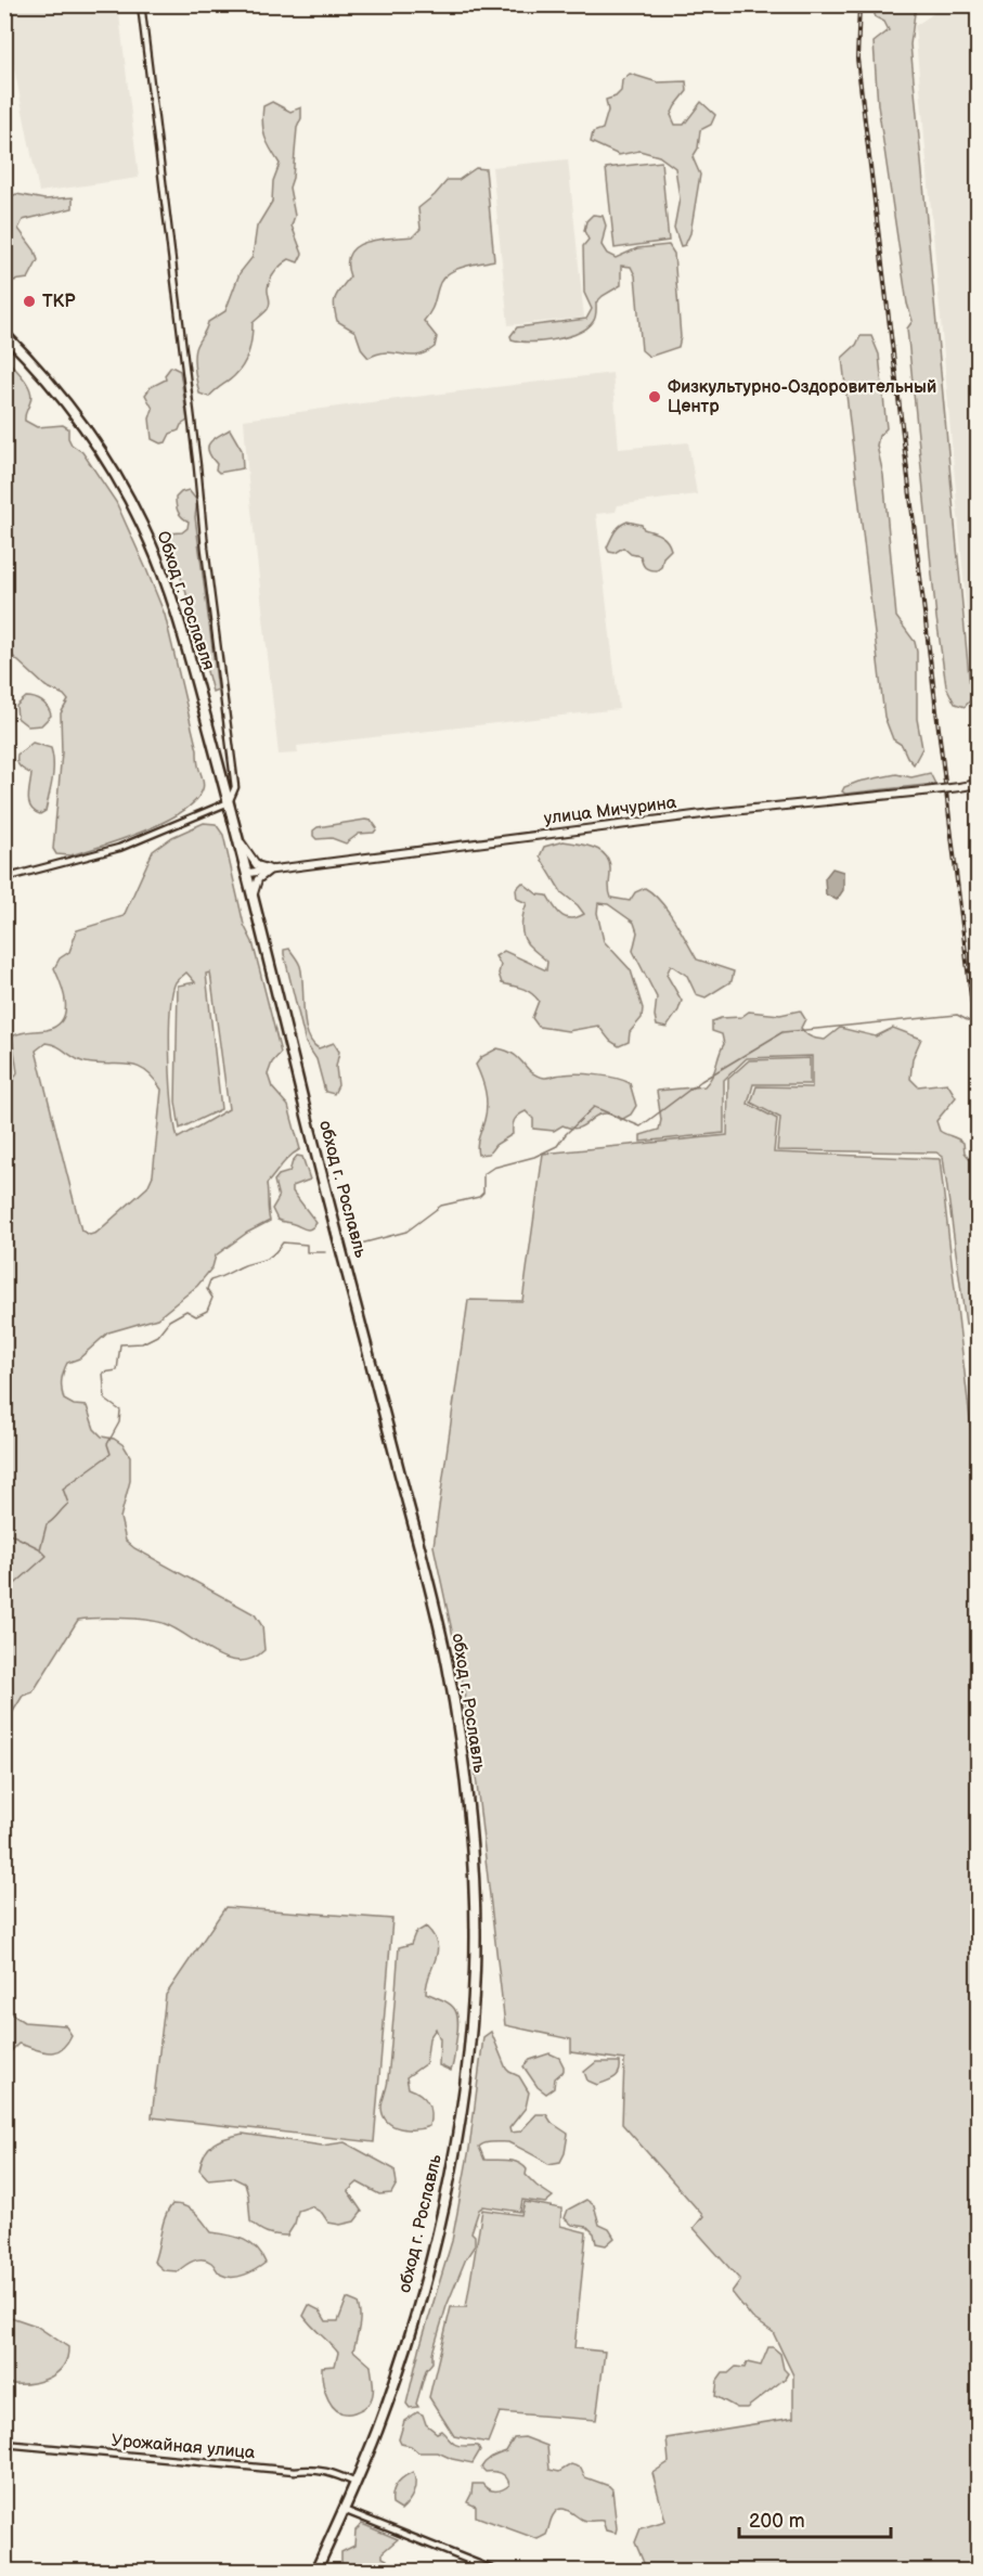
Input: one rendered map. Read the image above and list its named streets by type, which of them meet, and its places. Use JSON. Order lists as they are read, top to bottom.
{
  "streets": {
    "highway": ["Обход г. Рославля", "обход г. Рославль"],
    "main road": ["улица Мичурина"],
    "street": ["Урожайная улица"]
  },
  "crossings": [
    ["Обход г. Рославля", "обход г. Рославль"],
    ["улица Мичурина", "обход г. Рославль"],
    ["обход г. Рославль", "Урожайная улица"]
  ],
  "places": ["ТКР", "Физкультурно-Оздоровительный Центр"],
  "scale_bar": "200 m"
}
